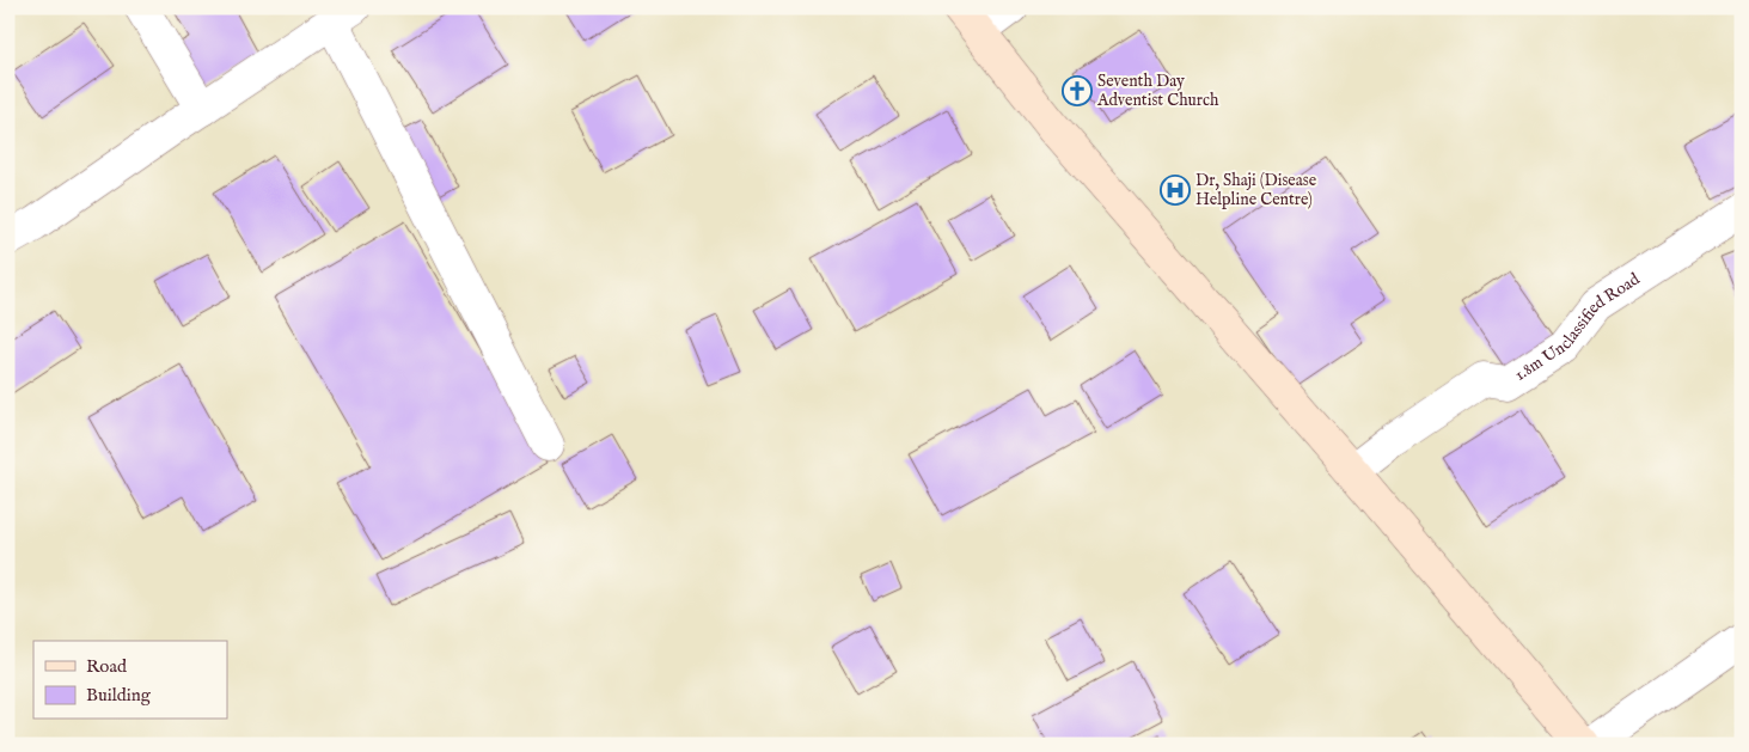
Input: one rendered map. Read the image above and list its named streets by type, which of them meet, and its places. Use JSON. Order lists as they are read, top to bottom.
{
  "streets": {
    "street": ["1.8m Unclassified Road"]
  },
  "places": {
    "church": ["Seventh Day Adventist Church"],
    "hospital": ["Dr, Shaji (Disease Helpline Centre)"]
  },
  "legend": ["Road", "Building"]
}
